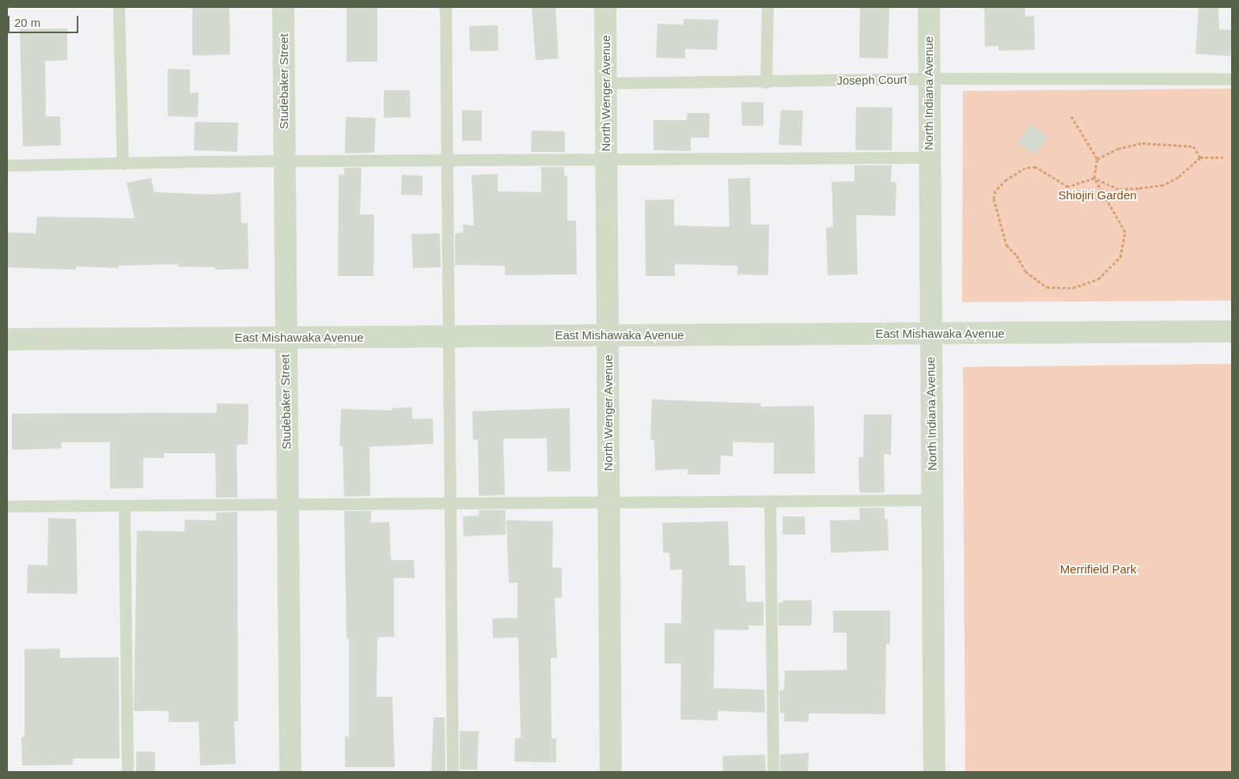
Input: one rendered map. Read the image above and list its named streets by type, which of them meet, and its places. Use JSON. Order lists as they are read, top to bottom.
{
  "streets": {
    "street": [
      "Studebaker Street",
      "North Wenger Avenue",
      "North Indiana Avenue",
      "East Mishawaka Avenue"
    ],
    "lane": ["Joseph Court"]
  },
  "crossings": [
    ["Joseph Court", "North Wenger Avenue"],
    ["Joseph Court", "North Indiana Avenue"],
    ["Studebaker Street", "East Mishawaka Avenue"],
    ["North Wenger Avenue", "East Mishawaka Avenue"],
    ["North Indiana Avenue", "East Mishawaka Avenue"]
  ],
  "parks": ["Shiojiri Garden", "Merrifield Park"],
  "scale_bar": "20 m"
}
